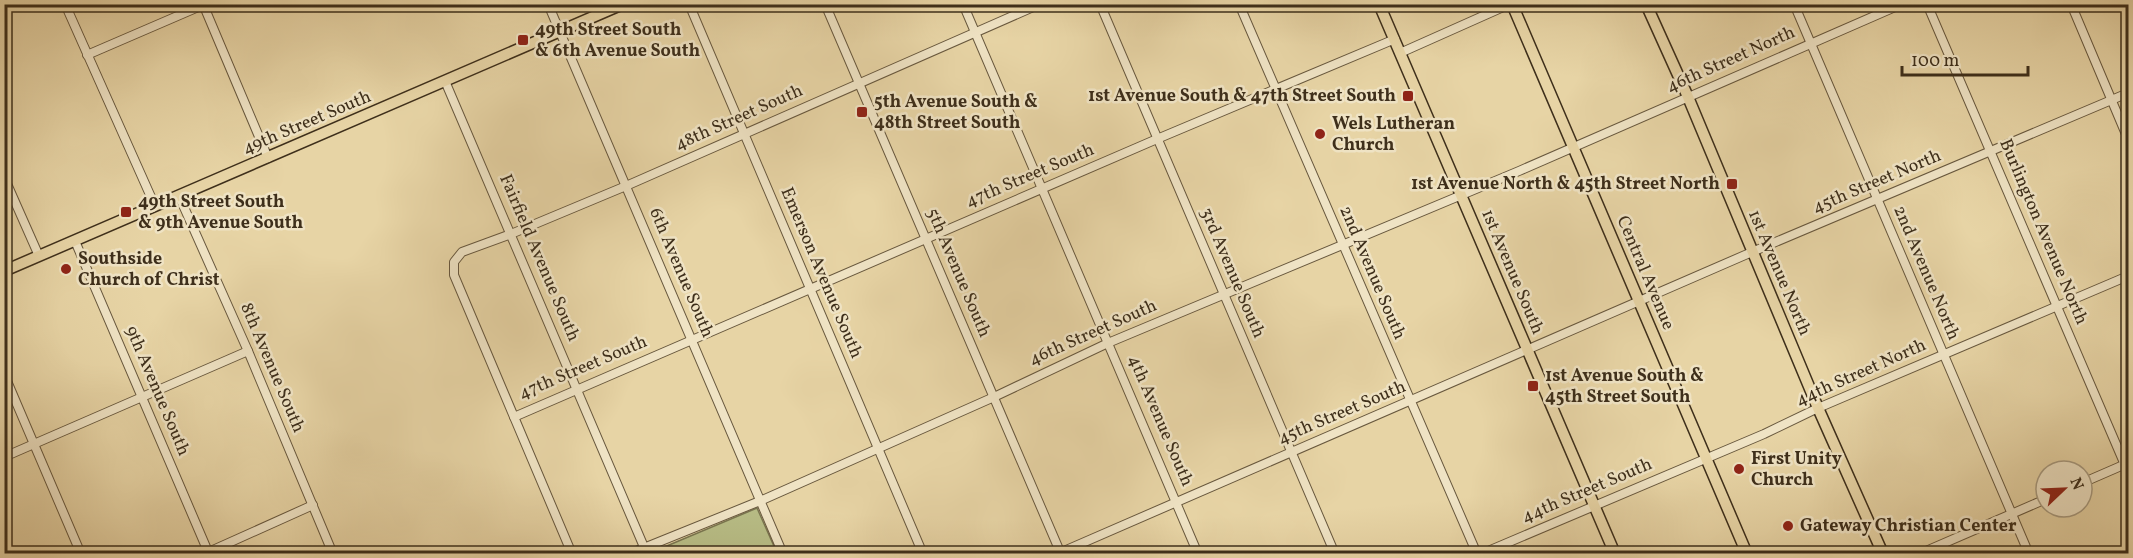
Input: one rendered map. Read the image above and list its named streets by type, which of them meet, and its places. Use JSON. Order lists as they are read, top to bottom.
{
  "streets": {
    "main road": [
      "49th Street South",
      "1st Avenue South",
      "Central Avenue",
      "1st Avenue North"
    ],
    "street": [
      "46th Street North",
      "48th Street South",
      "47th Street South",
      "45th Street North",
      "Burlington Avenue North",
      "Fairfield Avenue South",
      "6th Avenue South",
      "Emerson Avenue South",
      "5th Avenue South",
      "3rd Avenue South",
      "2nd Avenue South",
      "2nd Avenue North",
      "46th Street South",
      "8th Avenue South",
      "44th Street North",
      "9th Avenue South",
      "45th Street South",
      "4th Avenue South",
      "44th Street South"
    ]
  },
  "crossings": [
    ["46th Street North", "Central Avenue"],
    ["46th Street North", "1st Avenue North"],
    ["46th Street North", "2nd Avenue North"],
    ["46th Street North", "46th Street South"],
    ["48th Street South", "47th Street South"],
    ["48th Street South", "Fairfield Avenue South"],
    ["48th Street South", "6th Avenue South"],
    ["48th Street South", "Emerson Avenue South"],
    ["48th Street South", "5th Avenue South"],
    ["48th Street South", "4th Avenue South"],
    ["49th Street South", "Fairfield Avenue South"],
    ["49th Street South", "6th Avenue South"],
    ["49th Street South", "8th Avenue South"],
    ["49th Street South", "9th Avenue South"],
    ["47th Street South", "Fairfield Avenue South"],
    ["47th Street South", "1st Avenue South"],
    ["47th Street South", "6th Avenue South"],
    ["47th Street South", "Emerson Avenue South"],
    ["47th Street South", "5th Avenue South"],
    ["47th Street South", "3rd Avenue South"],
    ["47th Street South", "2nd Avenue South"],
    ["47th Street South", "4th Avenue South"],
    ["45th Street North", "Burlington Avenue North"],
    ["45th Street North", "Central Avenue"],
    ["45th Street North", "1st Avenue North"],
    ["45th Street North", "2nd Avenue North"],
    ["45th Street North", "45th Street South"],
    ["Burlington Avenue North", "44th Street North"],
    ["Fairfield Avenue South", "46th Street South"],
    ["1st Avenue South", "46th Street South"],
    ["1st Avenue South", "45th Street South"],
    ["1st Avenue South", "44th Street South"],
    ["6th Avenue South", "46th Street South"],
    ["Emerson Avenue South", "46th Street South"],
    ["5th Avenue South", "46th Street South"],
    ["5th Avenue South", "45th Street South"],
    ["3rd Avenue South", "46th Street South"],
    ["3rd Avenue South", "45th Street South"],
    ["2nd Avenue South", "46th Street South"],
    ["2nd Avenue South", "45th Street South"],
    ["Central Avenue", "46th Street South"],
    ["Central Avenue", "44th Street North"],
    ["Central Avenue", "45th Street South"],
    ["Central Avenue", "44th Street South"],
    ["1st Avenue North", "44th Street North"],
    ["2nd Avenue North", "44th Street North"],
    ["46th Street South", "4th Avenue South"],
    ["44th Street North", "44th Street South"],
    ["45th Street South", "4th Avenue South"]
  ],
  "places": {
    "transit": [
      "49th Street South & 6th Avenue South",
      "1st Avenue South & 47th Street South",
      "5th Avenue South & 48th Street South",
      "1st Avenue North & 45th Street North",
      "49th Street South & 9th Avenue South",
      "1st Avenue South & 45th Street South"
    ],
    "other": [
      "Wels Lutheran Church",
      "Southside Church of Christ",
      "First Unity Church",
      "Gateway Christian Center"
    ]
  },
  "scale_bar": "100 m",
  "north": "top right"
}
